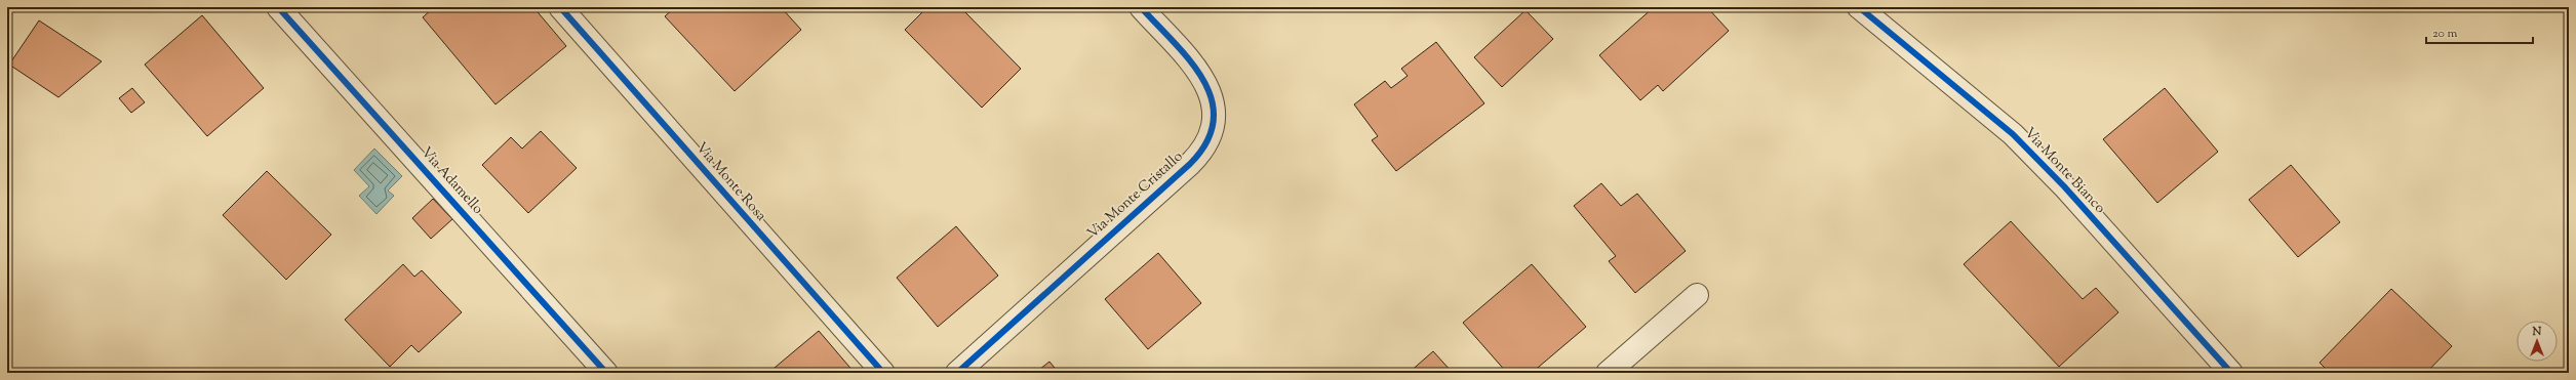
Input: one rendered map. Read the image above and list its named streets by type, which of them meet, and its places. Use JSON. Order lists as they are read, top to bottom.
{
  "streets": {
    "street": [
      "Via Monte Bianco",
      "Via Adamello",
      "Via Monte Rosa",
      "Via Monte Cristallo"
    ]
  },
  "scale_bar": "20 m",
  "north": "top"
}
